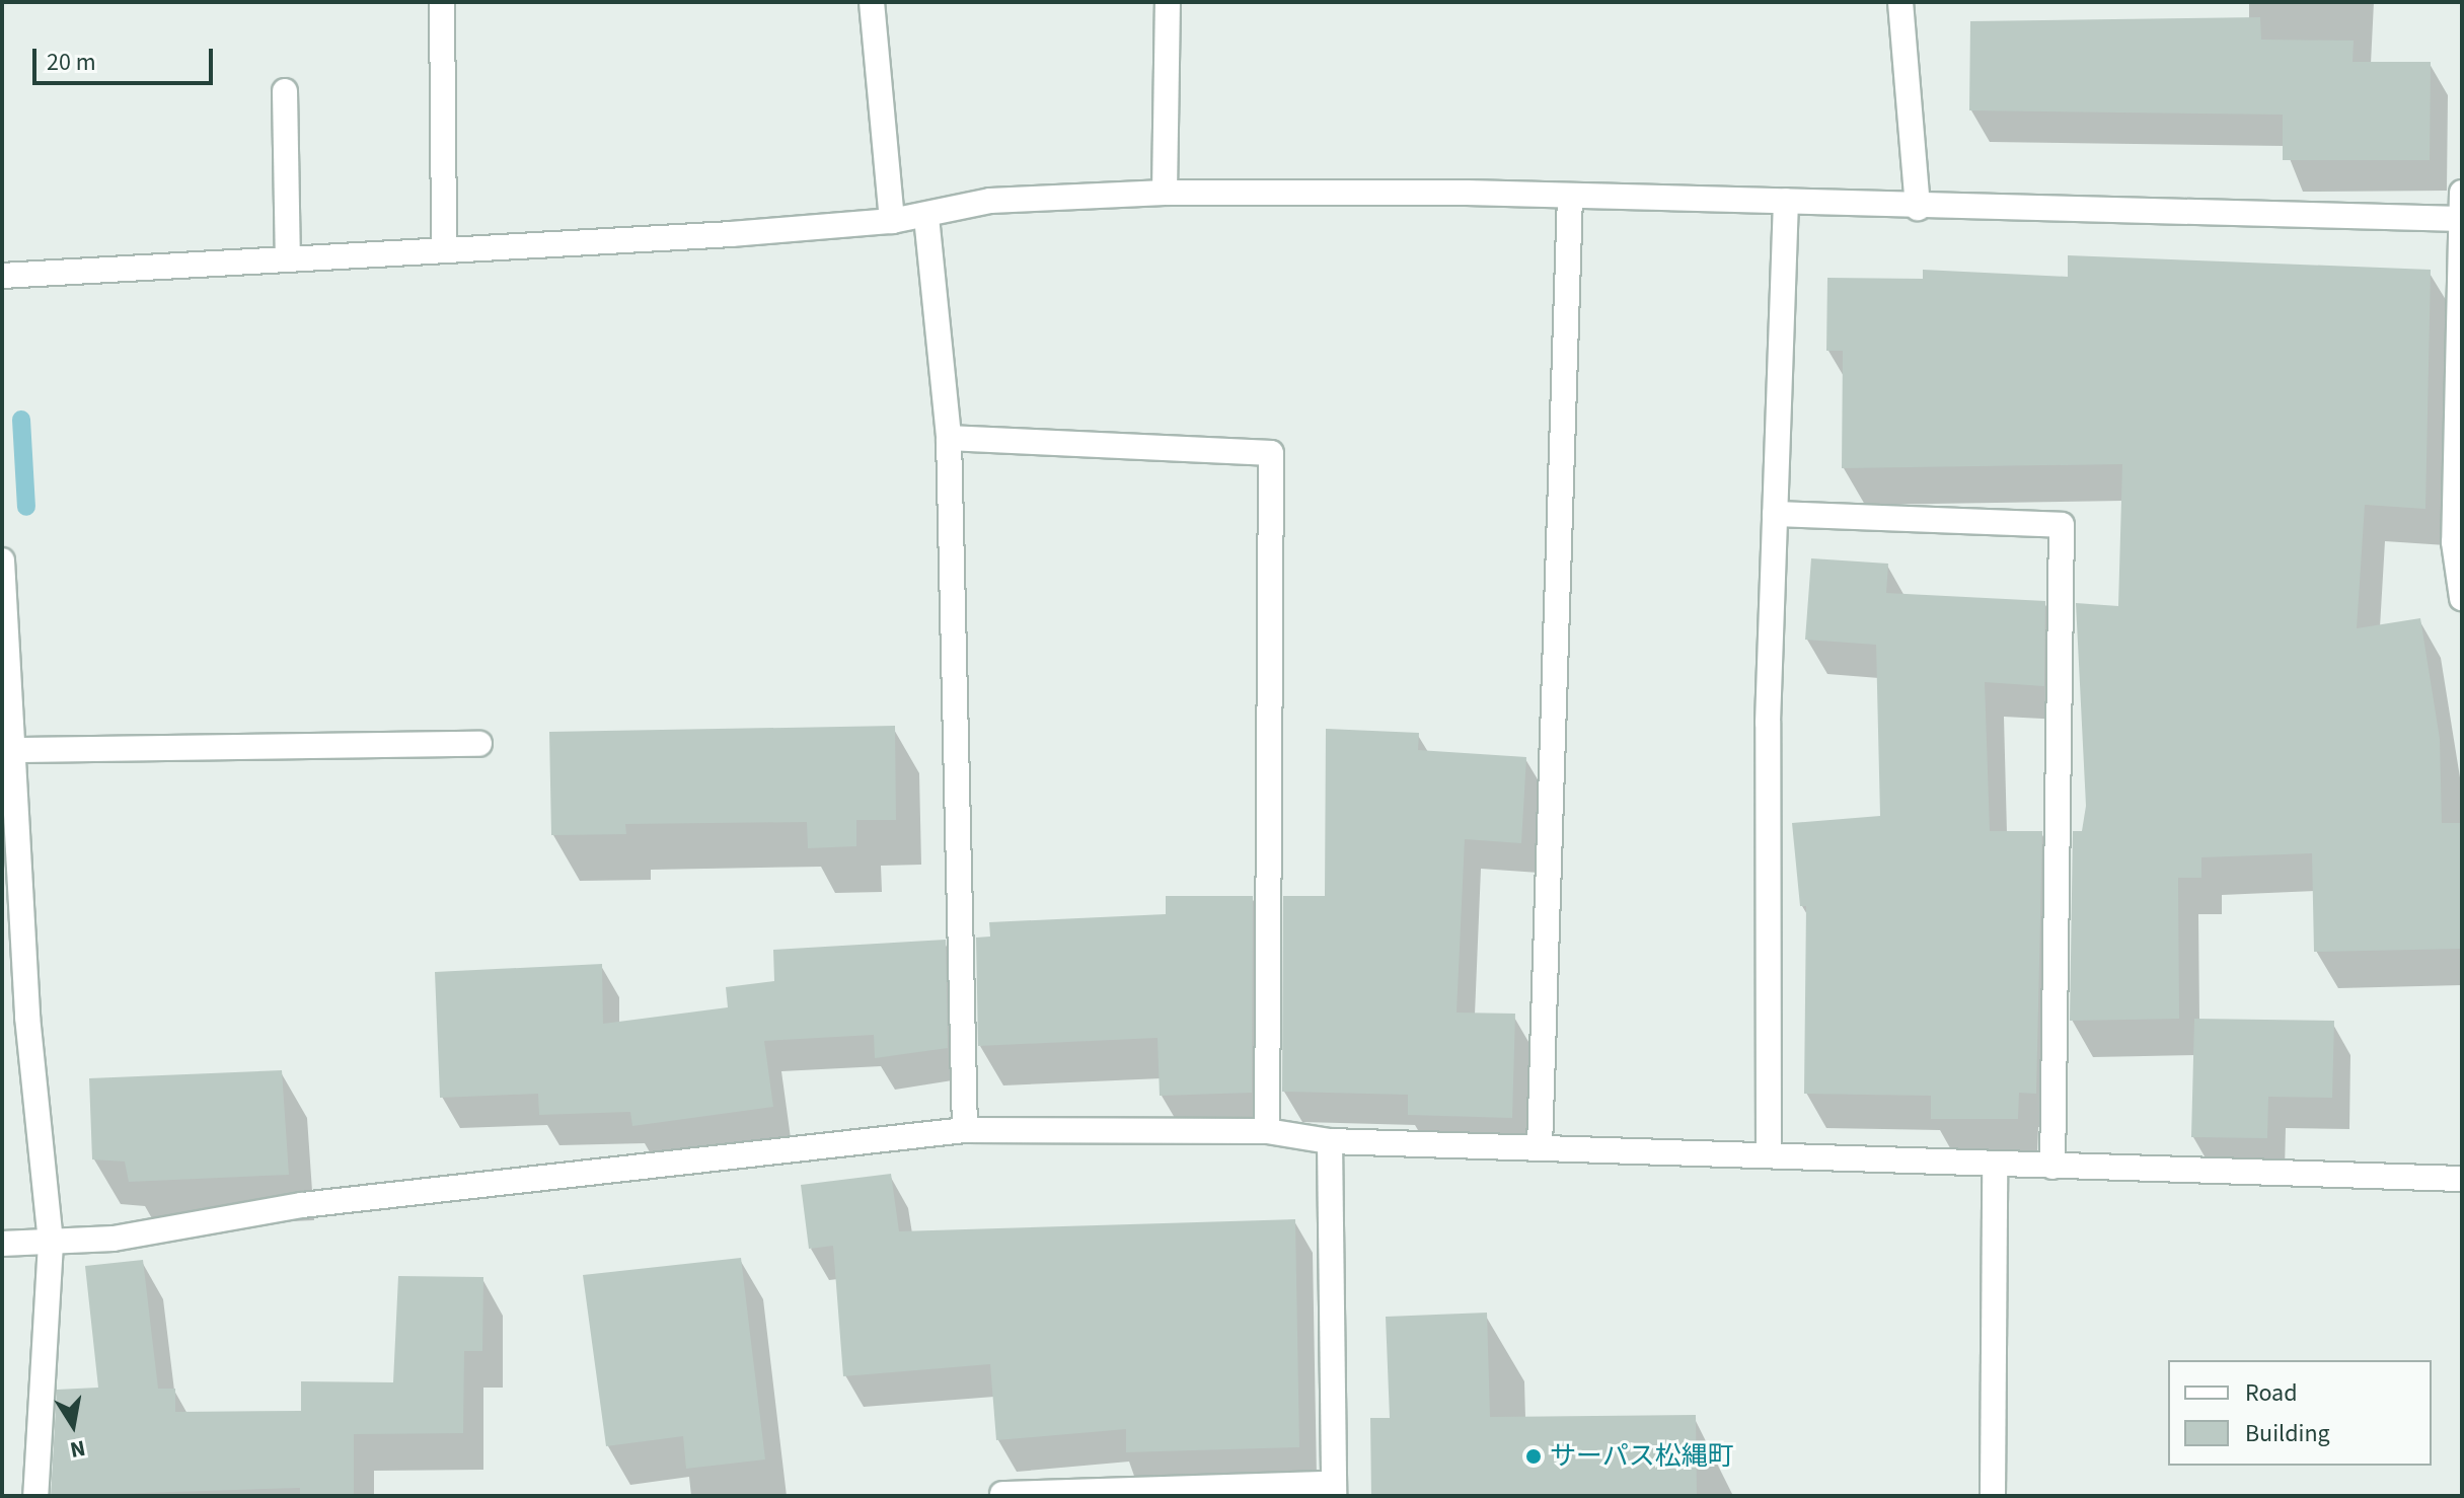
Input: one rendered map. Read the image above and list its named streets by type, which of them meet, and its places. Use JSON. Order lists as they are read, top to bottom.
{
  "places": ["サーパス松縄町"],
  "legend": ["Road", "Building"],
  "scale_bar": "20 m",
  "north": "bottom"
}
